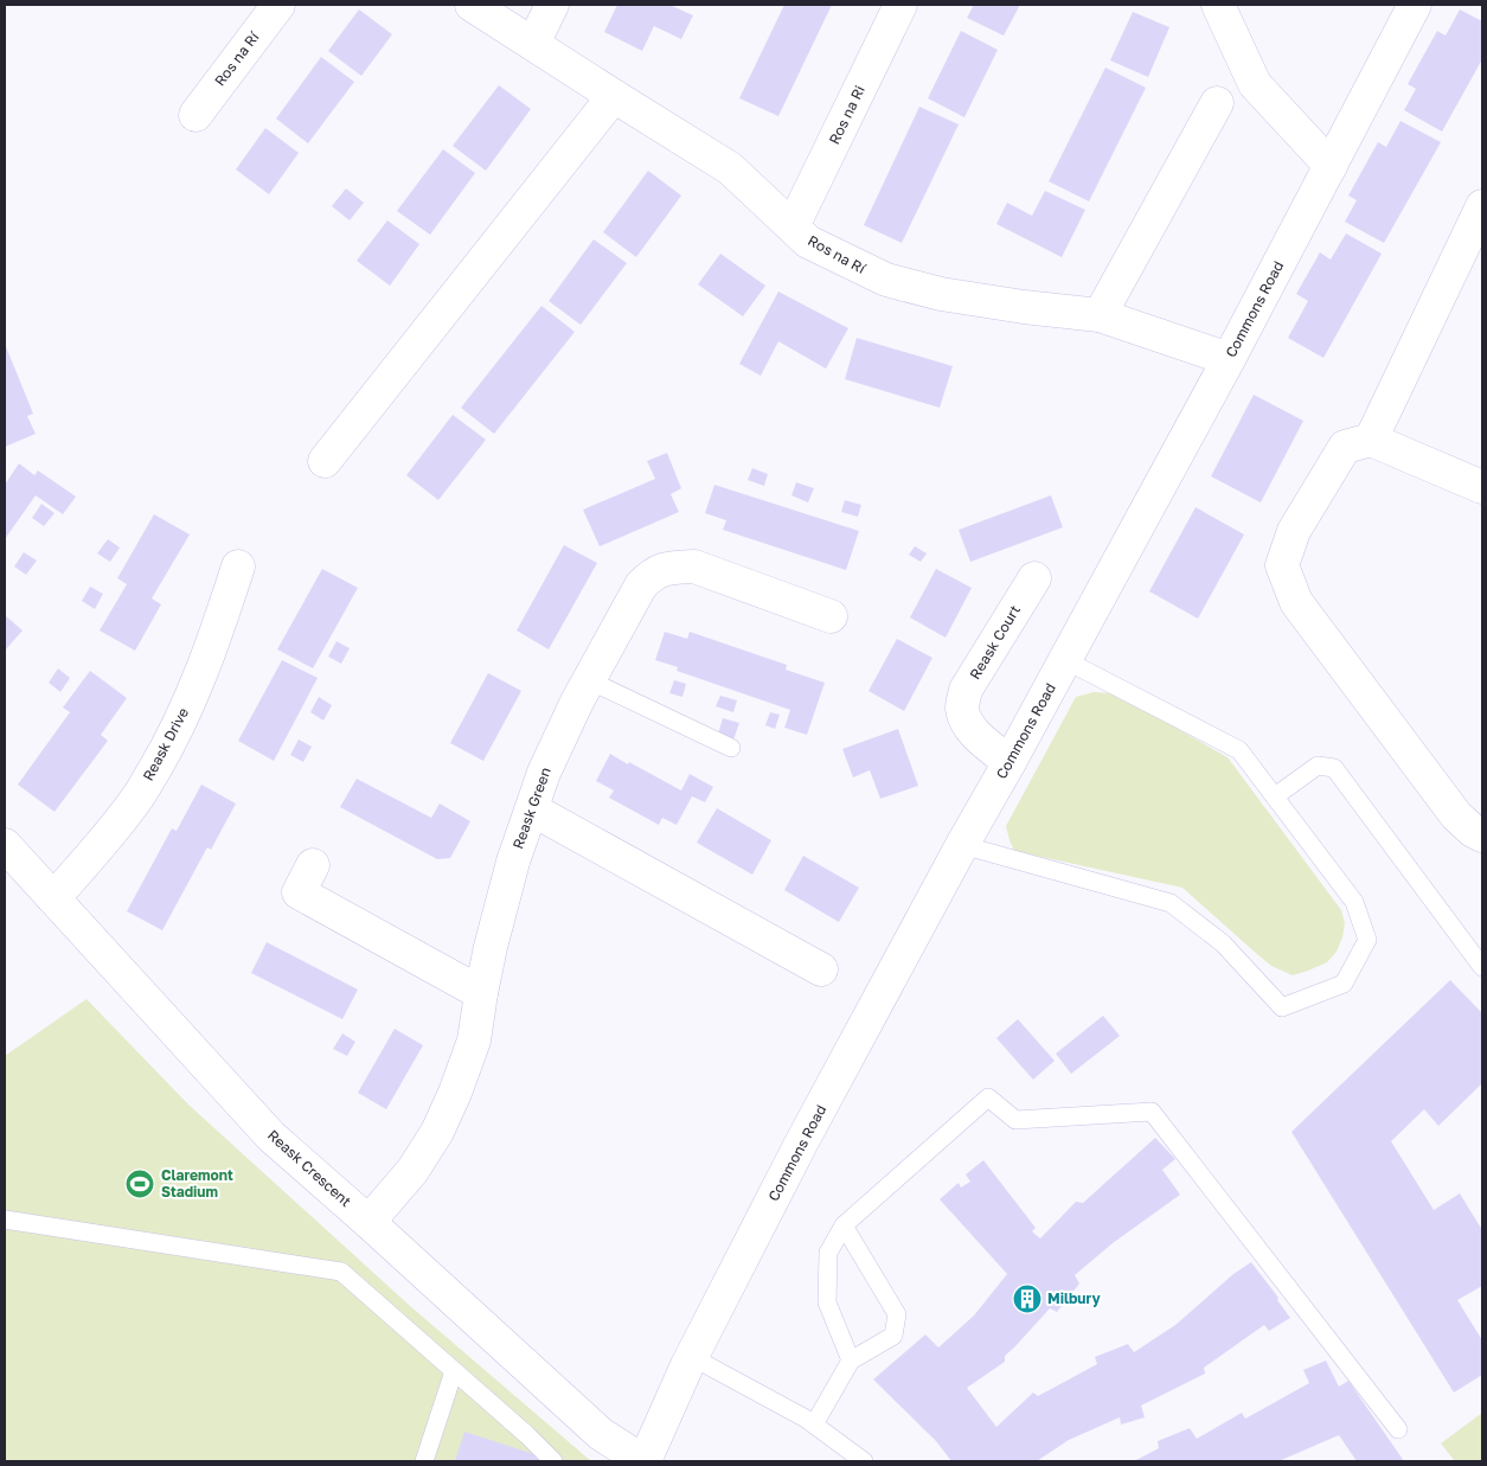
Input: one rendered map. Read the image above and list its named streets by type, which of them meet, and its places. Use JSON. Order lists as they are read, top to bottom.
{
  "streets": {
    "street": [
      "Ros na Rí",
      "Ros na Ri",
      "Commons Road",
      "Reask Court",
      "Reask Drive",
      "Reask Green",
      "Reask Crescent"
    ]
  },
  "crossings": [
    ["Ros na Rí", "Ros na Ri"],
    ["Ros na Rí", "Commons Road"],
    ["Commons Road", "Reask Court"],
    ["Commons Road", "Reask Crescent"],
    ["Reask Drive", "Reask Crescent"],
    ["Reask Green", "Reask Crescent"]
  ],
  "places": {
    "sports": ["Claremont Stadium"],
    "building": ["Milbury"]
  }
}
